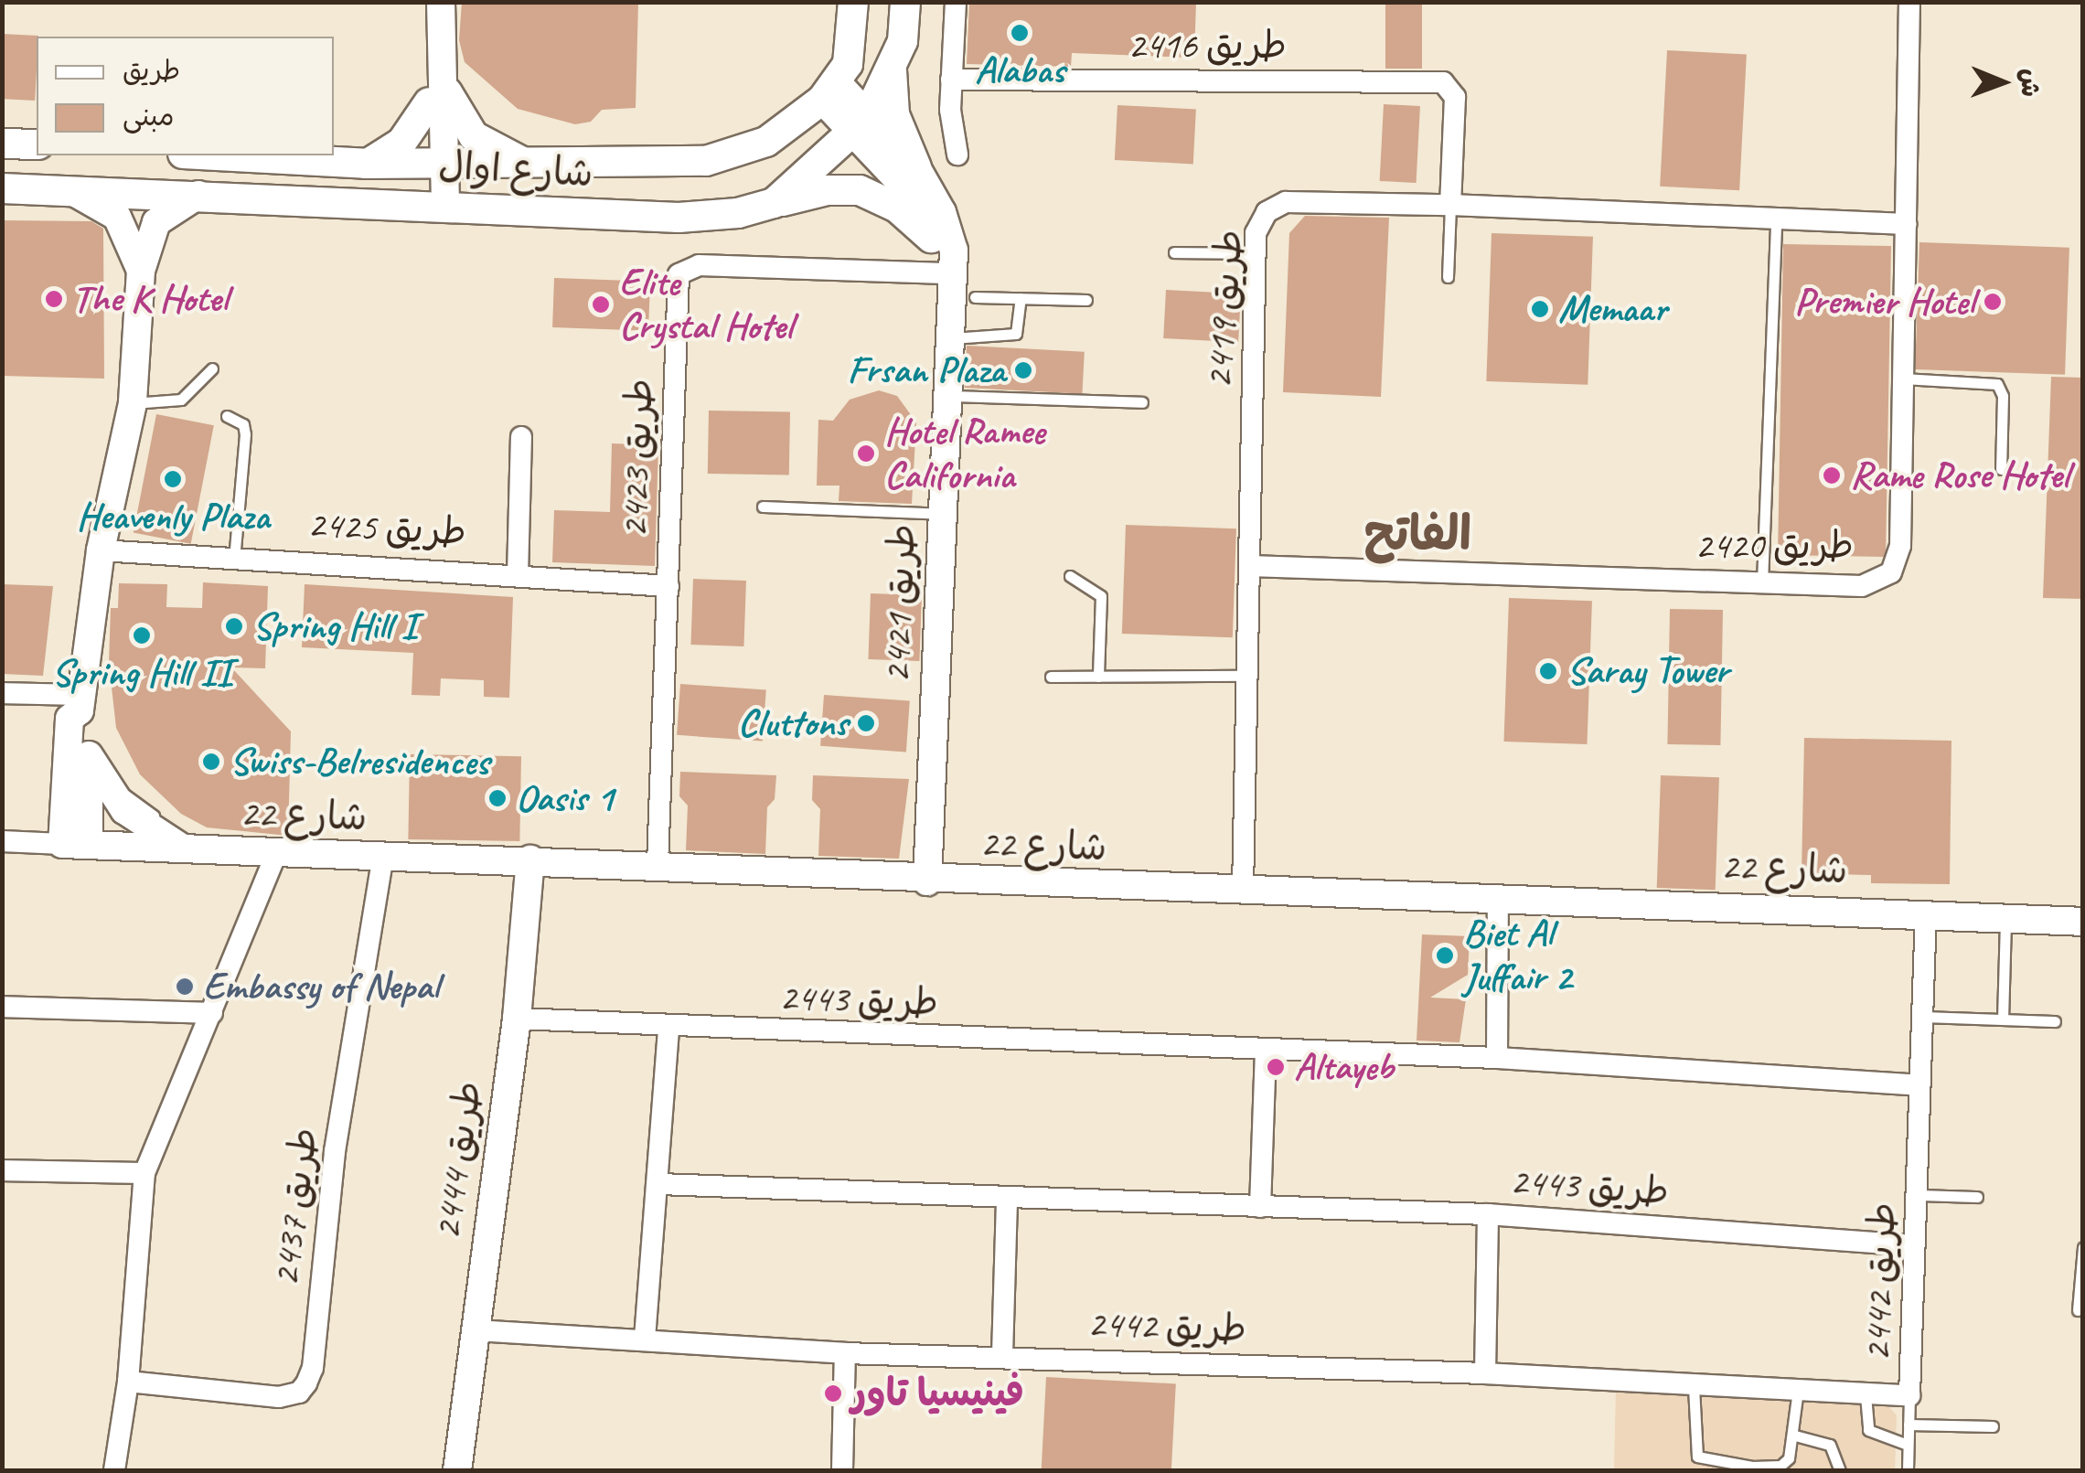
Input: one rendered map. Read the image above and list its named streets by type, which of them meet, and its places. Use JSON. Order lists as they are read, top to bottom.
{
  "streets": {
    "main road": ["شارع اوال"],
    "street": [
      "طريق 2416",
      "طريق 2419",
      "طريق 2423",
      "طريق 2425",
      "طريق 2420",
      "طريق 2421",
      "شارع 22",
      "طريق 2443",
      "طريق 2444",
      "طريق 2437",
      "طريق 2442"
    ]
  },
  "crossings": [
    ["طريق 2416", "طريق 2419"],
    ["شارع اوال", "طريق 2421"],
    ["طريق 2419", "طريق 2420"],
    ["طريق 2419", "شارع 22"],
    ["طريق 2423", "طريق 2425"],
    ["طريق 2423", "طريق 2421"],
    ["طريق 2423", "شارع 22"],
    ["طريق 2421", "شارع 22"],
    ["شارع 22", "طريق 2444"],
    ["شارع 22", "طريق 2437"],
    ["شارع 22", "طريق 2442"],
    ["طريق 2443", "طريق 2444"],
    ["طريق 2443", "طريق 2442"],
    ["طريق 2444", "طريق 2442"]
  ],
  "districts": ["الفاتح"],
  "places": [
    "Alabas",
    "The K Hotel",
    "Premier Hotel",
    "Elite Crystal Hotel",
    "Memaar",
    "Frsan Plaza",
    "Hotel Ramee California",
    "Rame Rose Hotel",
    "Heavenly Plaza",
    "Spring Hill I",
    "Spring Hill II",
    "Saray Tower",
    "Cluttons",
    "Swiss-Belresidences",
    "Oasis 1",
    "Biet Al Juffair 2",
    "Embassy of Nepal",
    "Altayeb",
    "فينيسيا تاور"
  ],
  "legend": ["طريق", "مبنى"],
  "north": "right"
}
